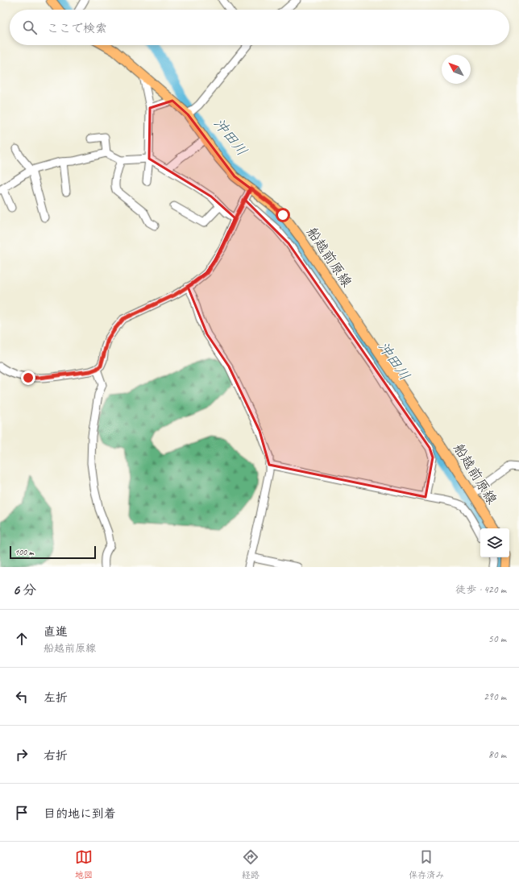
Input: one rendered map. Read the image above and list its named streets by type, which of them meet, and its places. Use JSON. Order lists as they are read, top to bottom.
{
  "streets": {
    "main road": ["船越前原線"]
  },
  "water": ["沖田川"],
  "scale_bar": "100 m",
  "north": "top left",
  "page": {
    "search": "ここで検索",
    "scale": "100 m",
    "heading": ["6 分", "徒歩 · 420 m"],
    "list": [
      ["直進", "船越前原線", "50 m"],
      ["左折", "290 m"],
      ["右折", "80 m"],
      "目的地に到着"
    ],
    "nav": ["地図", "経路", "保存済み"]
  }
}
